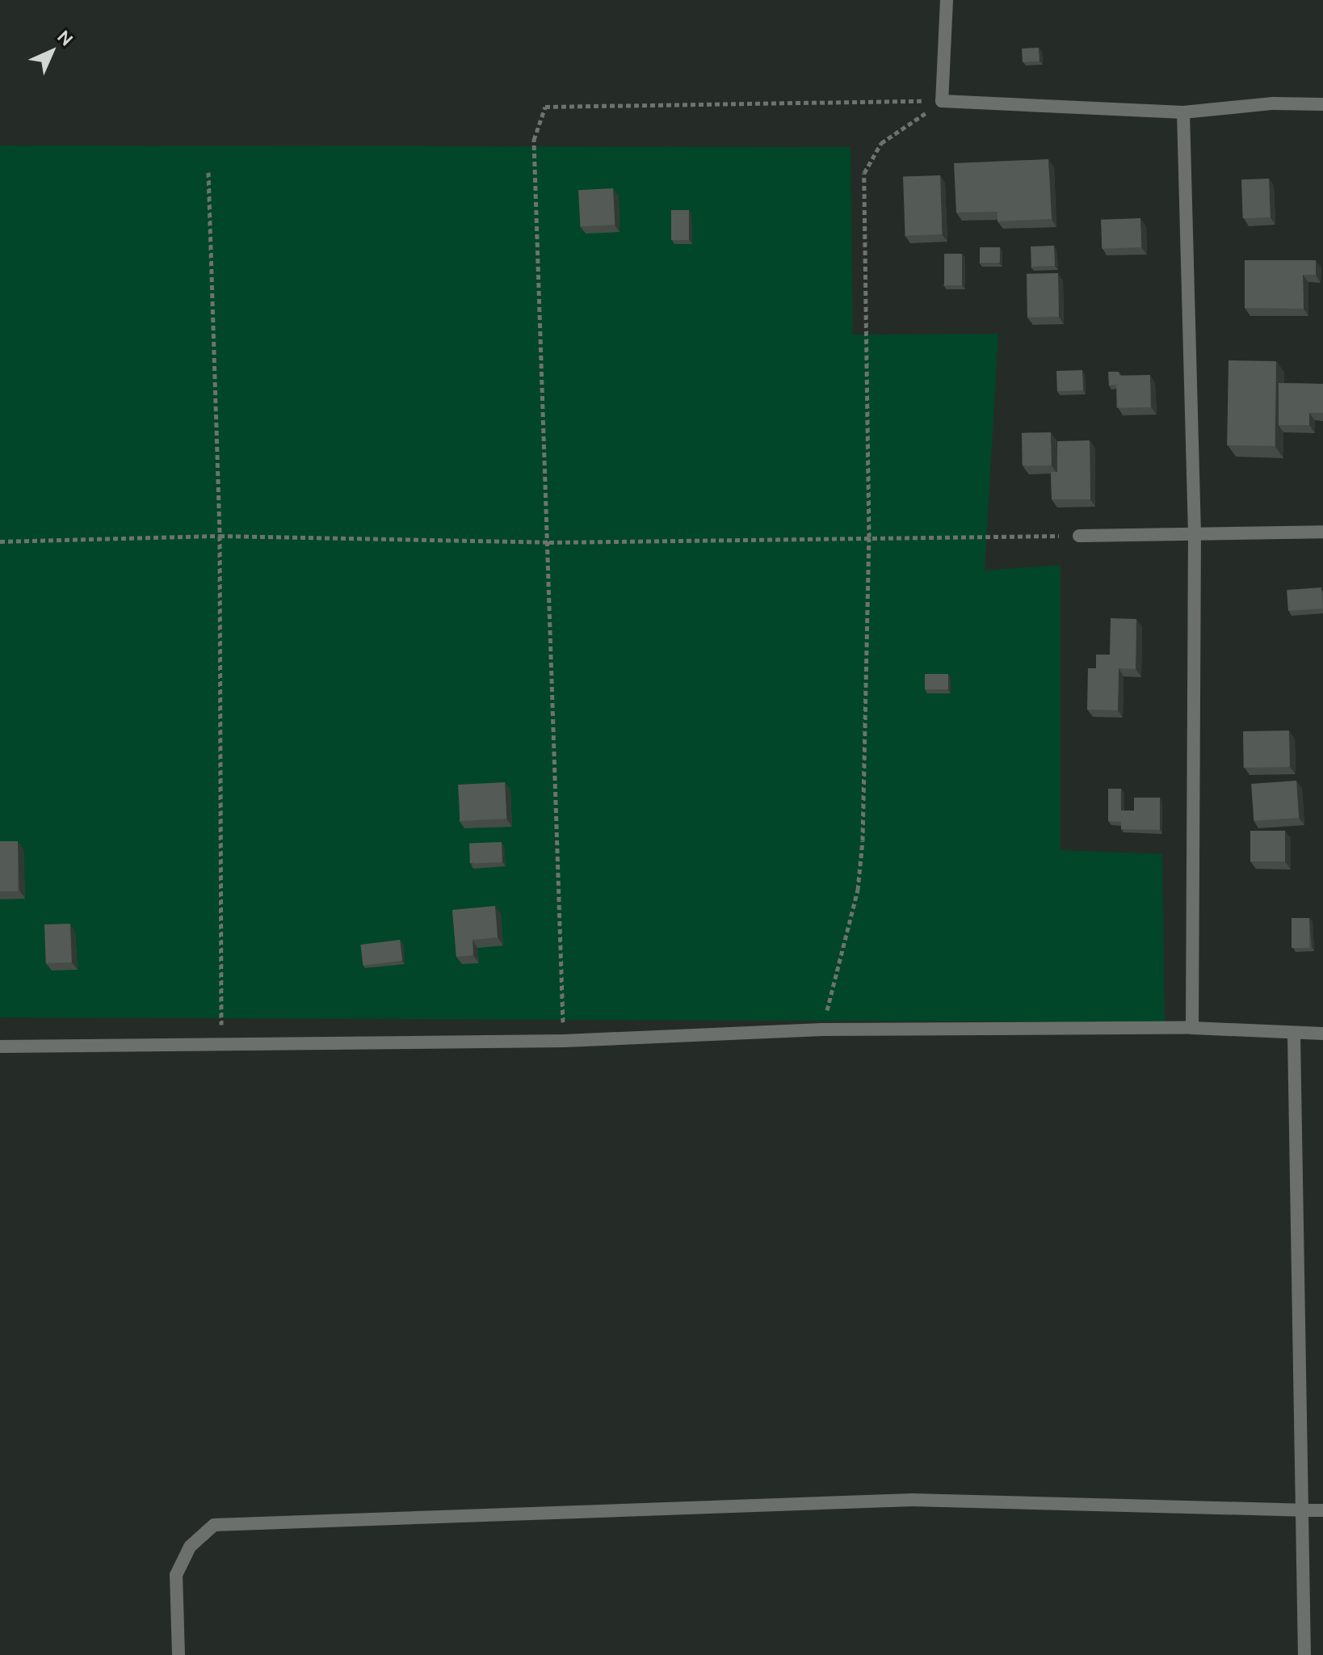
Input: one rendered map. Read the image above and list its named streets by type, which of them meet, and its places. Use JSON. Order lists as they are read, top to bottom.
{
  "north": "top right"
}
